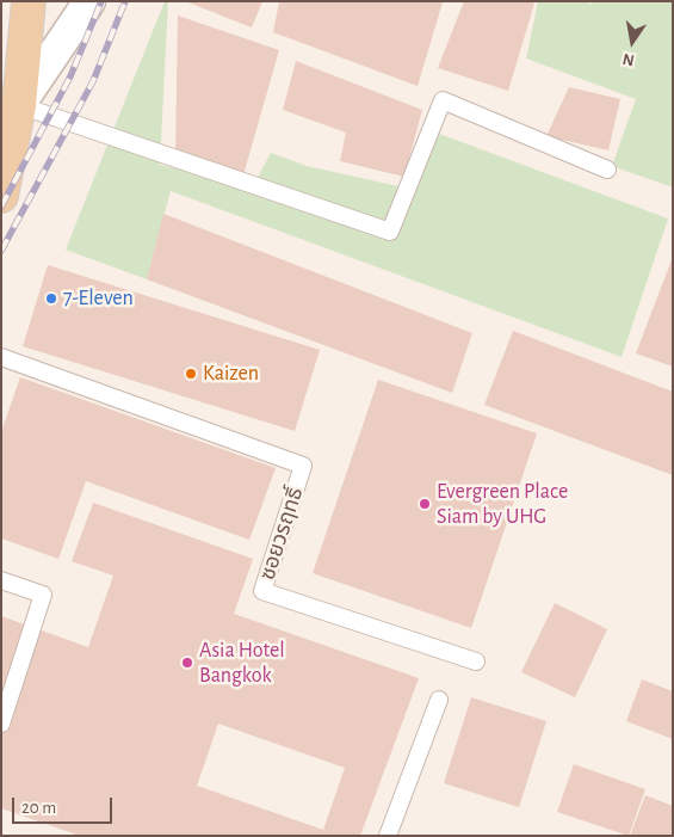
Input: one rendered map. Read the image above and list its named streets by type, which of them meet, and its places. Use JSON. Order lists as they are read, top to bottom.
{
  "streets": {
    "lane": ["ซอยวรฤทธิ์"]
  },
  "places": [
    "7-Eleven",
    "Kaizen",
    "Evergreen Place Siam by UHG",
    "Asia Hotel Bangkok"
  ],
  "scale_bar": "20 m",
  "north": "bottom"
}
